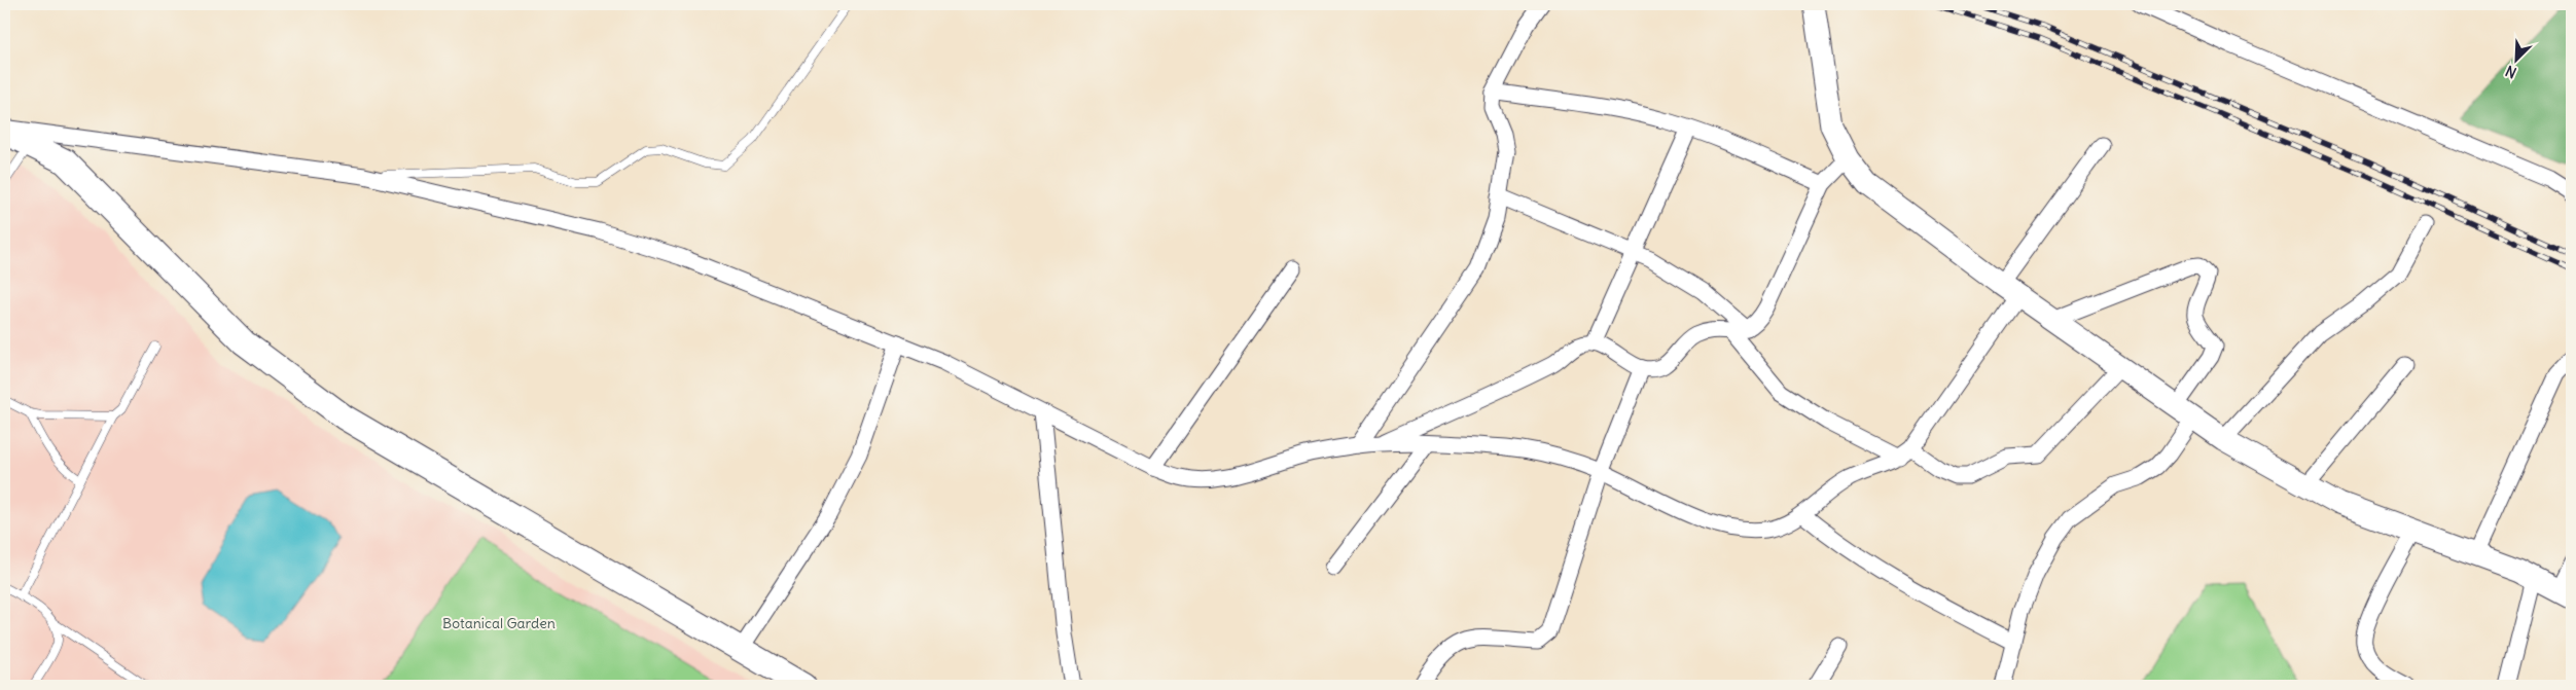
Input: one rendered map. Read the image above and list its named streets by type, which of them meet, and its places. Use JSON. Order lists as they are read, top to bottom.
{
  "parks": ["Botanical Garden"],
  "north": "bottom left"
}
